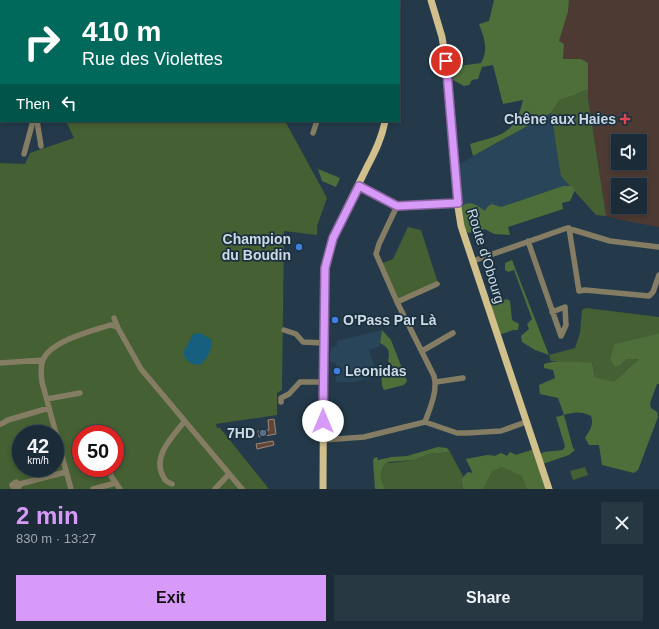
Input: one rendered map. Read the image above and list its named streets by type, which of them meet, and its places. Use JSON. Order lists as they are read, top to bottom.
{
  "streets": {
    "main road": ["Route d'Obourg"]
  },
  "places": {
    "health": ["Chêne aux Haies"],
    "other": [
      "Champion du Boudin",
      "O'Pass Par Là",
      "Leonidas",
      "7HD"
    ]
  },
  "page": {
    "turn": ["410 m", "Rue des Violettes"],
    "then": "Then",
    "speed": "42 km/h",
    "limit": "50",
    "heading": ["2 min", "830 m · 13:27"],
    "buttons": ["Exit", "Share"]
  }
}
